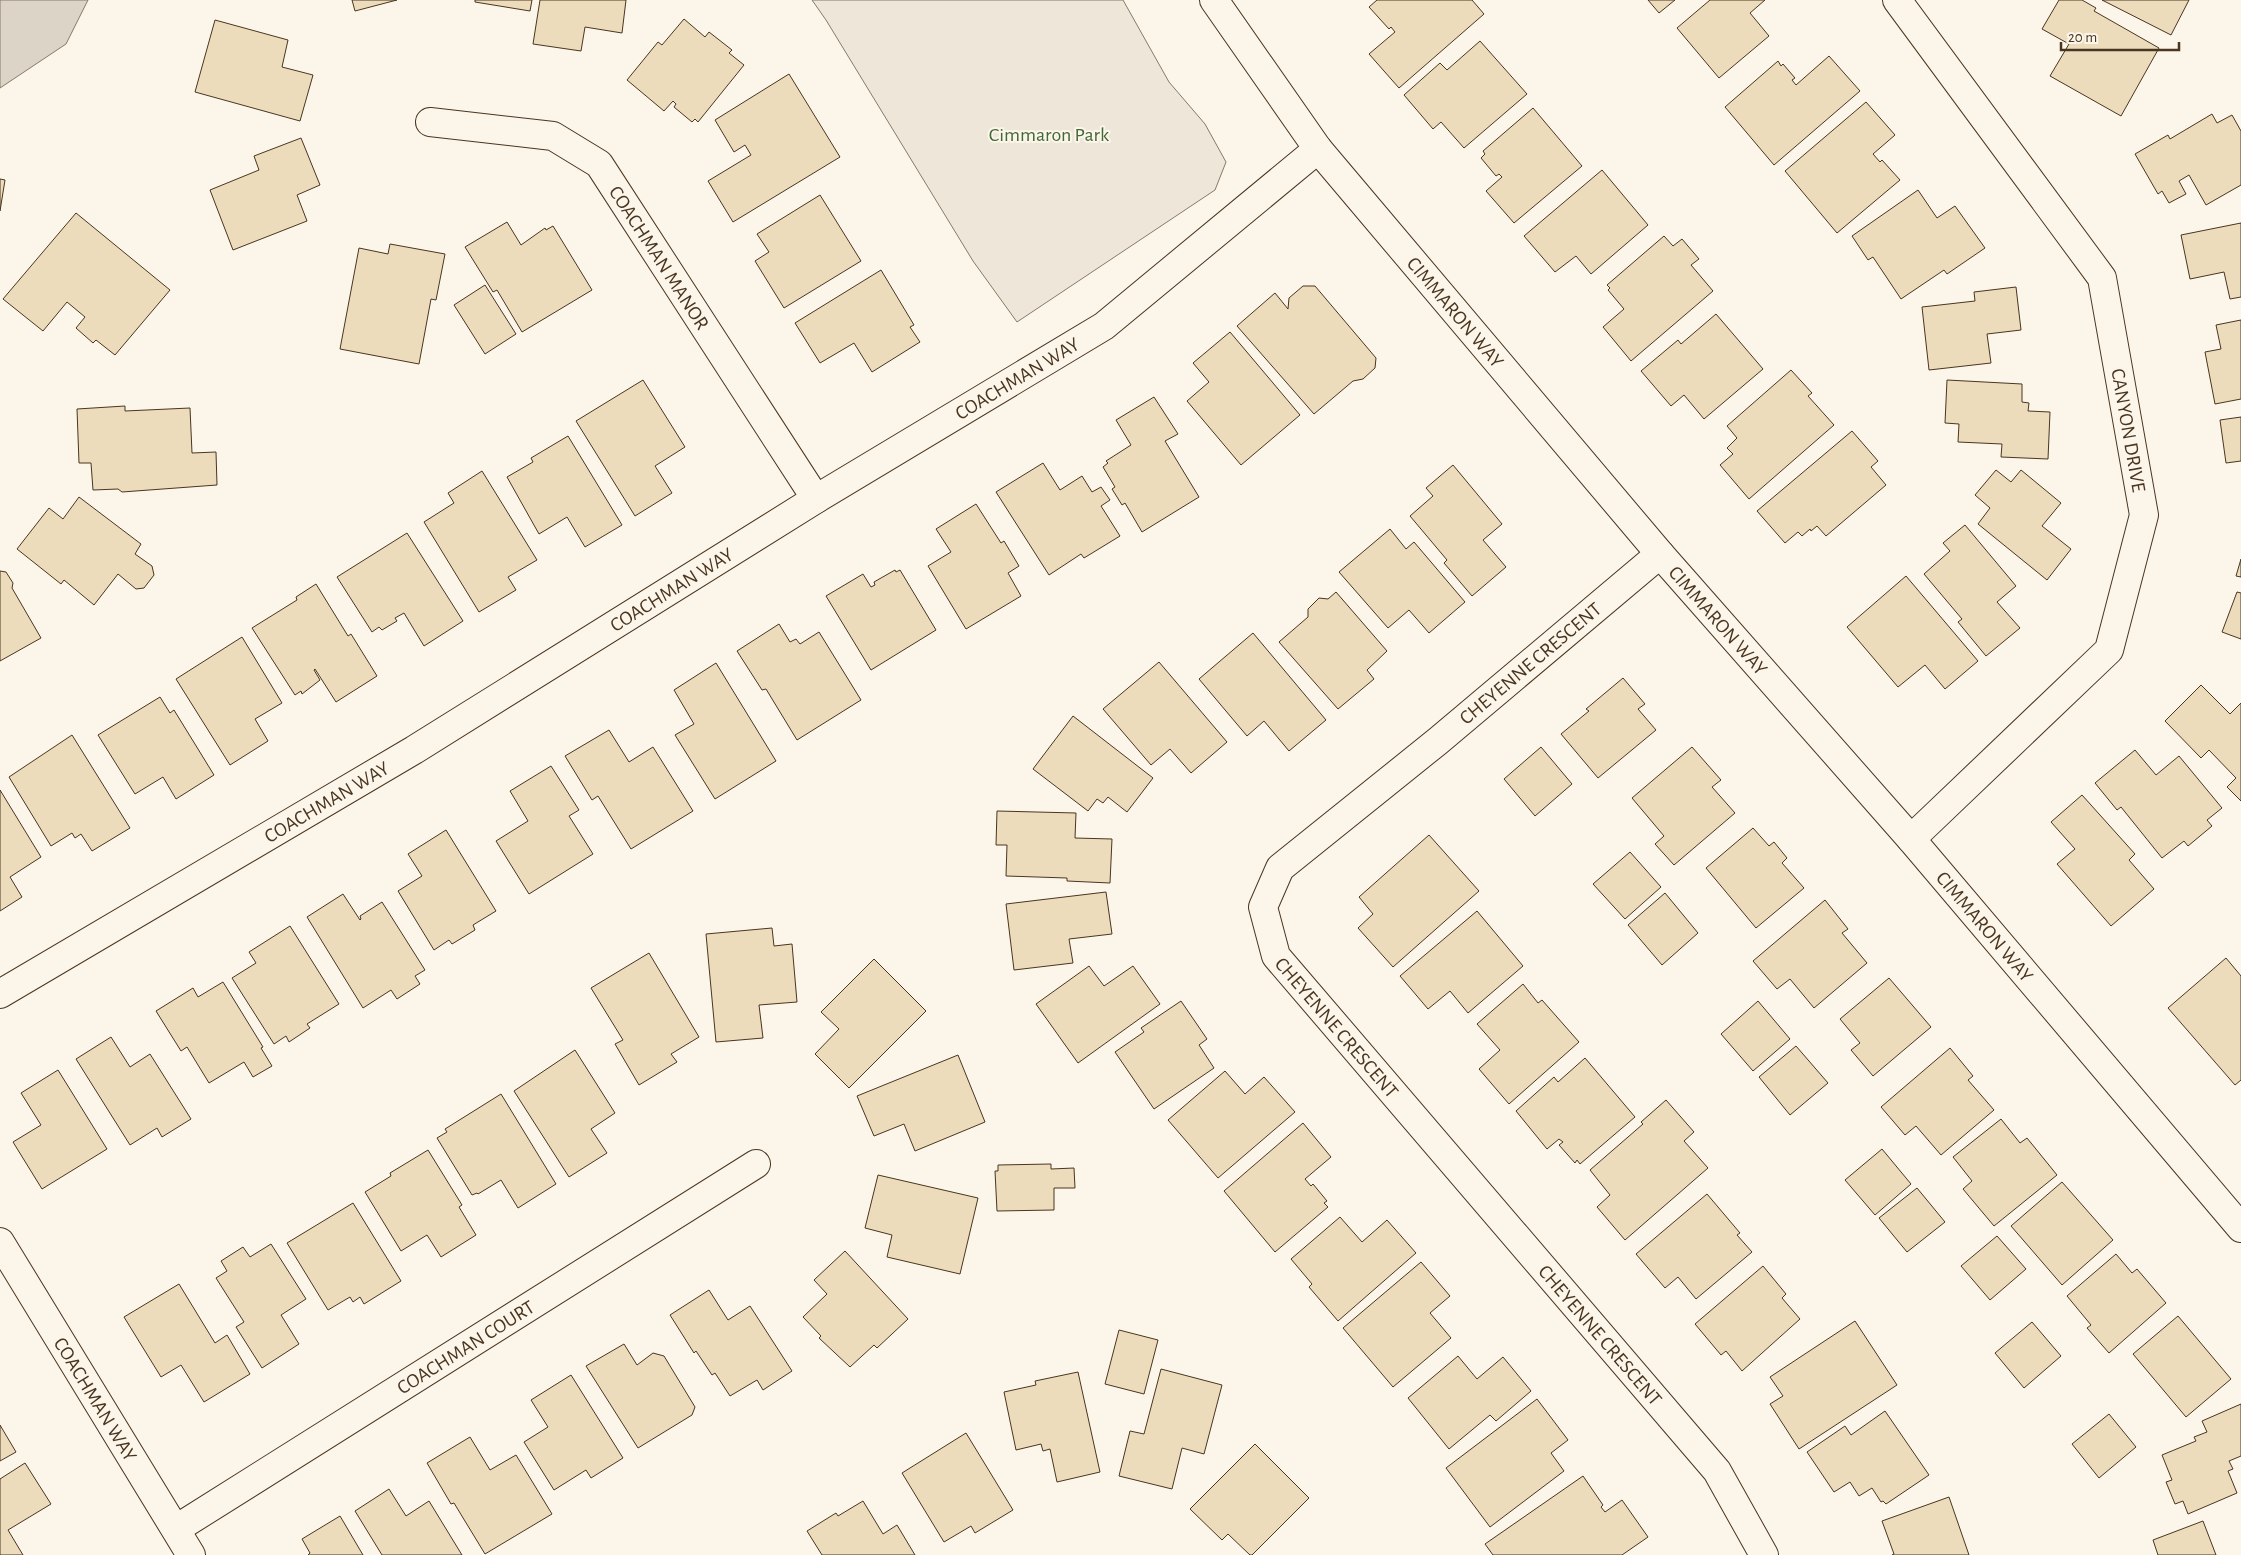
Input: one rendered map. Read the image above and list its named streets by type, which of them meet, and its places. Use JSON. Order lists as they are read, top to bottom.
{
  "streets": {
    "street": [
      "COACHMAN MANOR",
      "CIMMARON WAY",
      "COACHMAN WAY",
      "CANYON DRIVE",
      "CHEYENNE CRESCENT",
      "COACHMAN COURT"
    ]
  },
  "crossings": [
    ["COACHMAN MANOR", "COACHMAN WAY"],
    ["CIMMARON WAY", "COACHMAN WAY"],
    ["CIMMARON WAY", "CANYON DRIVE"],
    ["CIMMARON WAY", "CHEYENNE CRESCENT"],
    ["COACHMAN WAY", "COACHMAN COURT"]
  ],
  "parks": ["Cimmaron Park"],
  "scale_bar": "20 m"
}
